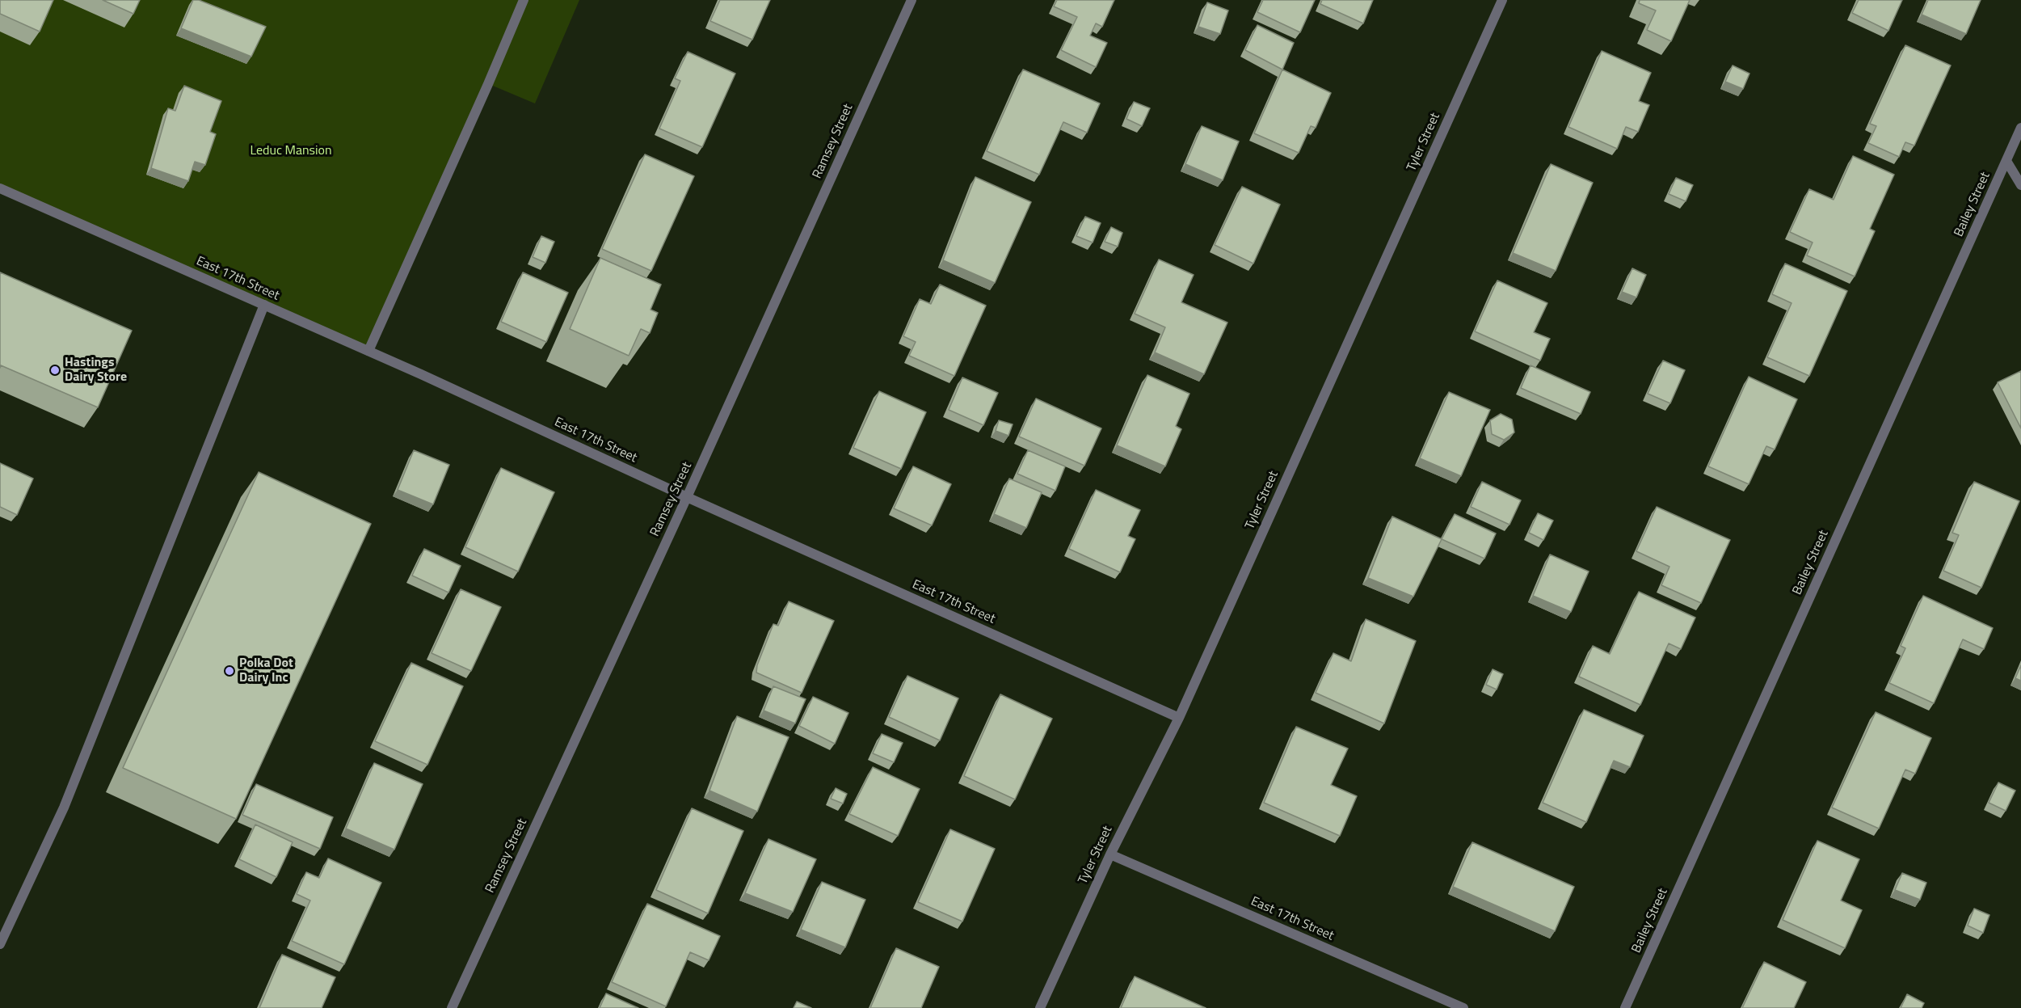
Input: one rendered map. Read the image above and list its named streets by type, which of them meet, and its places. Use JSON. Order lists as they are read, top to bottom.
{
  "streets": {
    "street": [
      "Ramsey Street",
      "Tyler Street",
      "Bailey Street",
      "East 17th Street"
    ]
  },
  "crossings": [
    ["Ramsey Street", "East 17th Street"],
    ["Tyler Street", "East 17th Street"]
  ],
  "parks": ["Leduc Mansion"],
  "places": ["Hastings Dairy Store", "Polka Dot Dairy Inc"]
}
